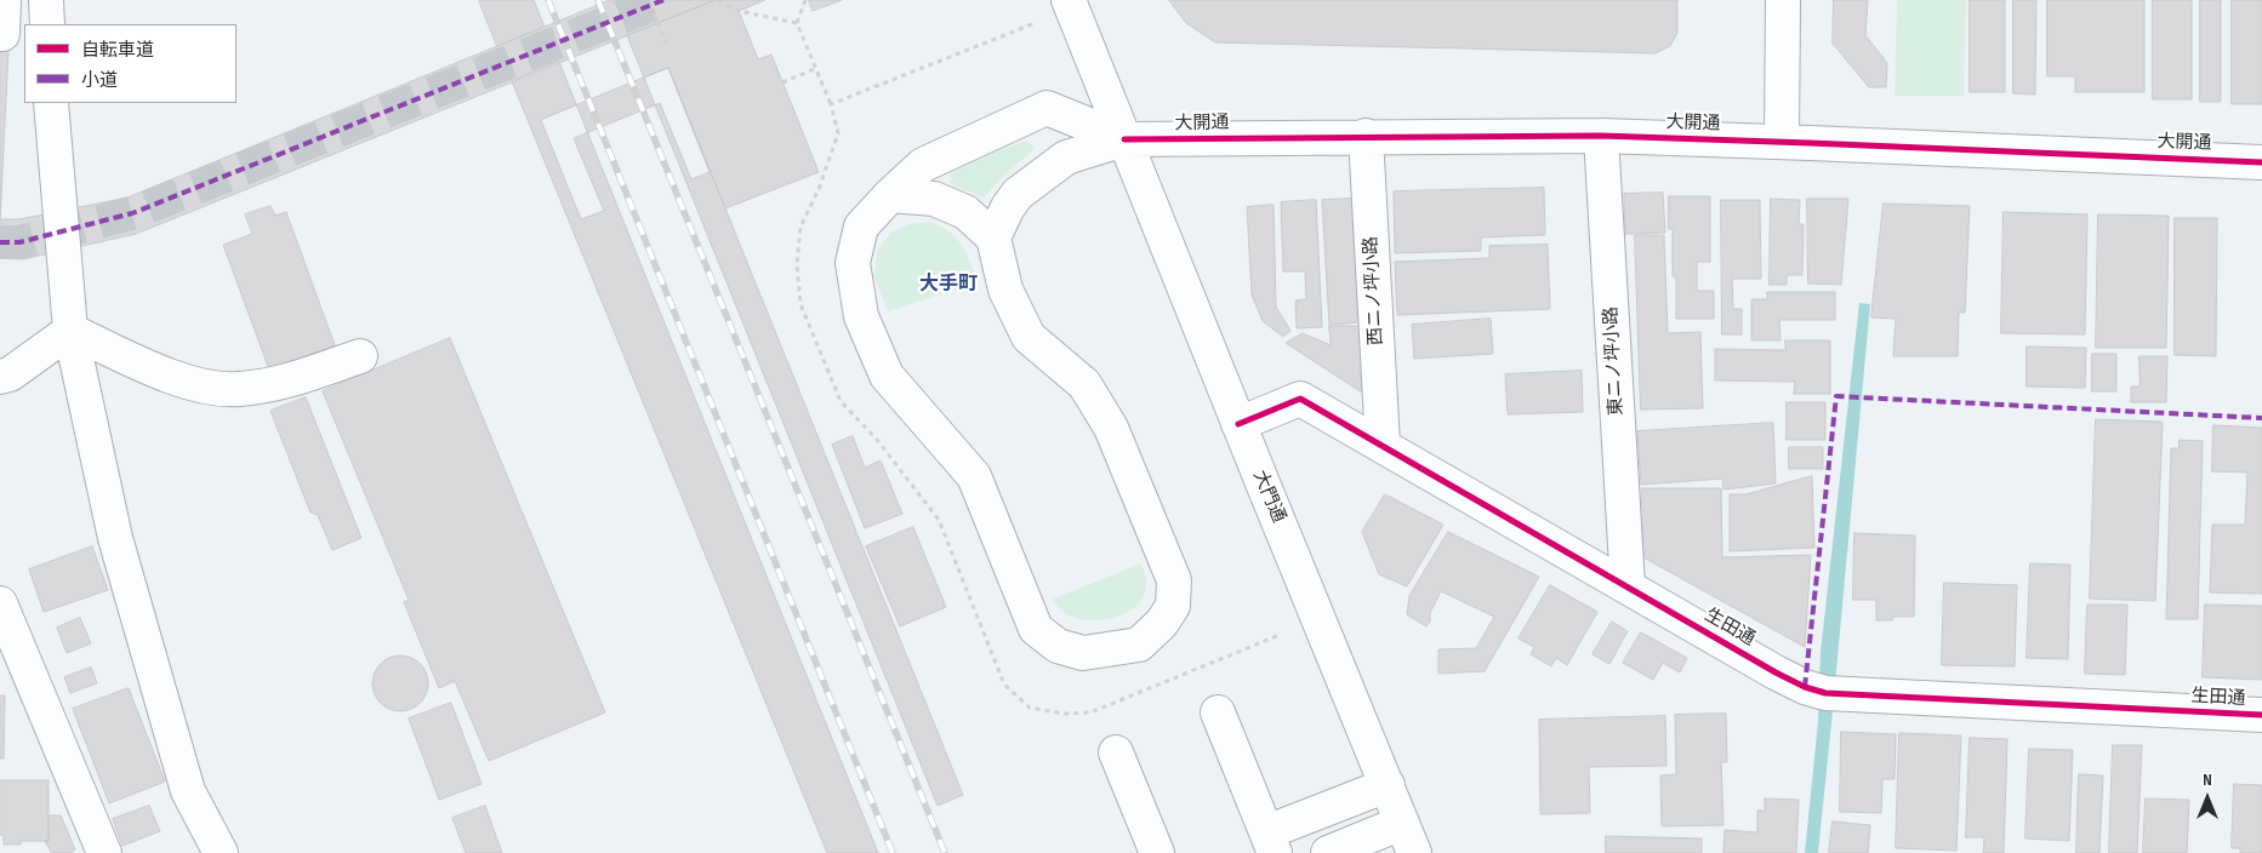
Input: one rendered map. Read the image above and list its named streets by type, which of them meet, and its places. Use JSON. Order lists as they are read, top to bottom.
{
  "streets": {
    "street": [
      "大開通",
      "西ニノ坪小路",
      "東ニノ坪小路",
      "大門通",
      "生田通"
    ]
  },
  "crossings": [
    ["大開通", "西ニノ坪小路"],
    ["大開通", "東ニノ坪小路"],
    ["大開通", "大門通"],
    ["西ニノ坪小路", "生田通"],
    ["東ニノ坪小路", "生田通"],
    ["大門通", "生田通"]
  ],
  "districts": ["大手町"],
  "legend": ["自転車道", "小道"],
  "north": "top"
}
